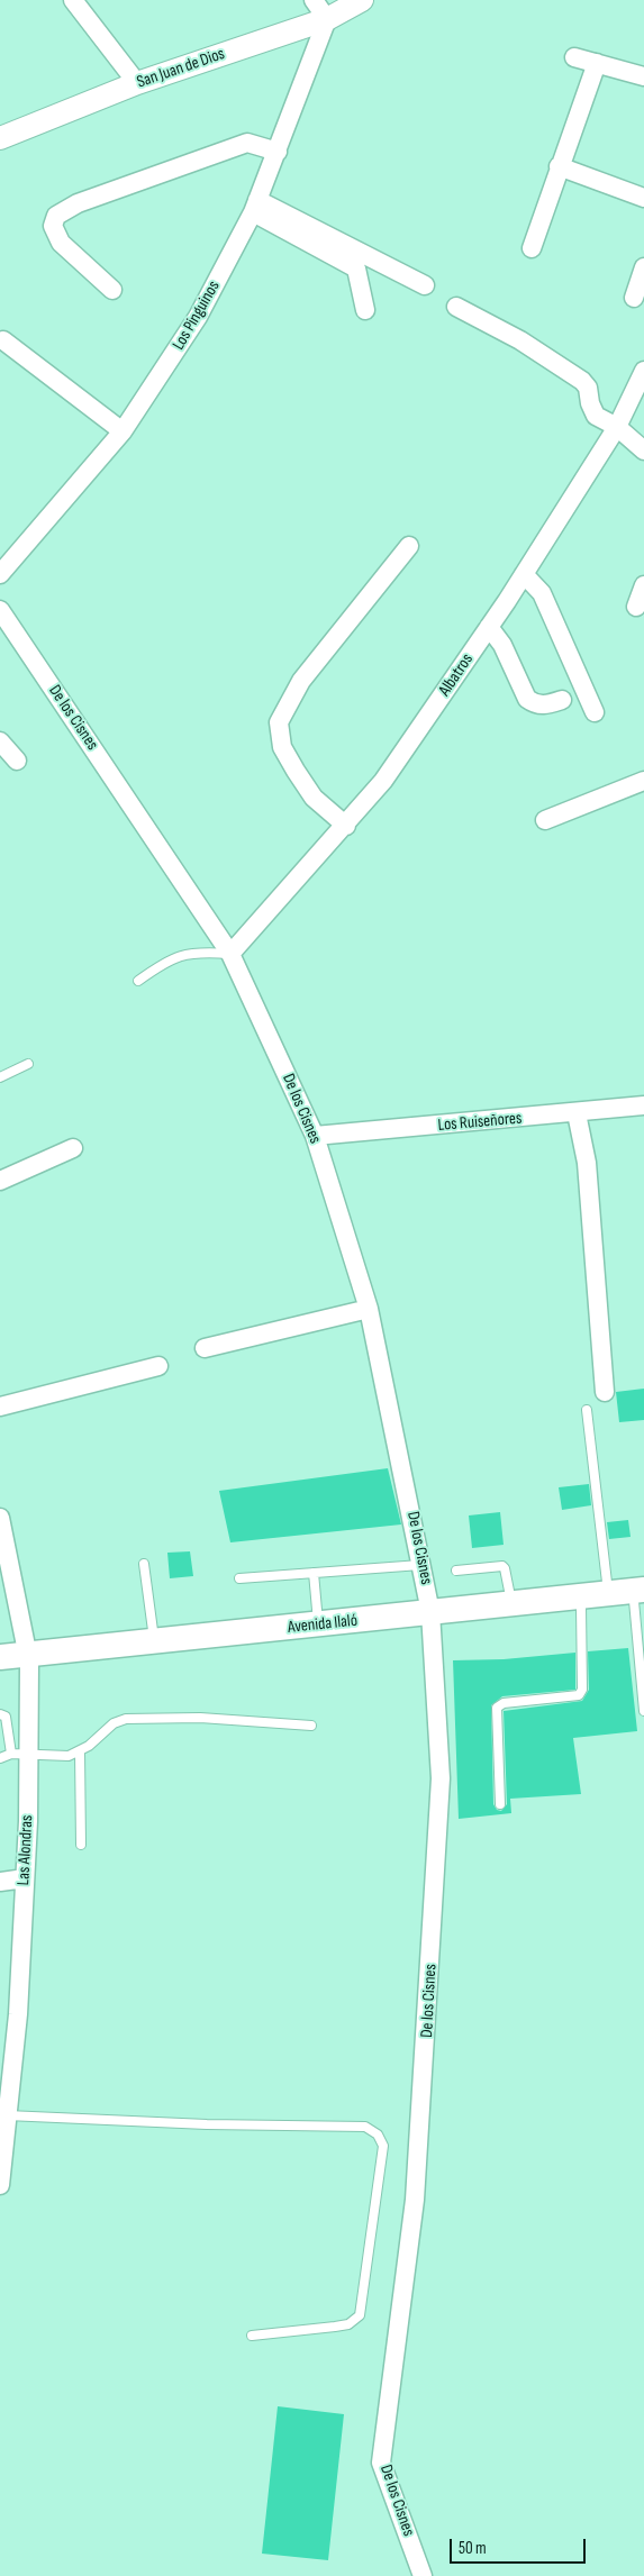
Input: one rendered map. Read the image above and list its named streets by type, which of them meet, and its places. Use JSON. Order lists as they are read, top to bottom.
{
  "streets": {
    "main road": ["Avenida Ilaló"],
    "street": [
      "San Juan de Dios",
      "Los Pinguinos",
      "Albatros",
      "De los Cisnes",
      "Los Ruiseñores",
      "Las Alondras"
    ]
  },
  "crossings": [
    ["San Juan de Dios", "Los Pinguinos"],
    ["Albatros", "De los Cisnes"],
    ["De los Cisnes", "Los Ruiseñores"],
    ["De los Cisnes", "Avenida Ilaló"],
    ["Avenida Ilaló", "Las Alondras"]
  ],
  "scale_bar": "50 m"
}
